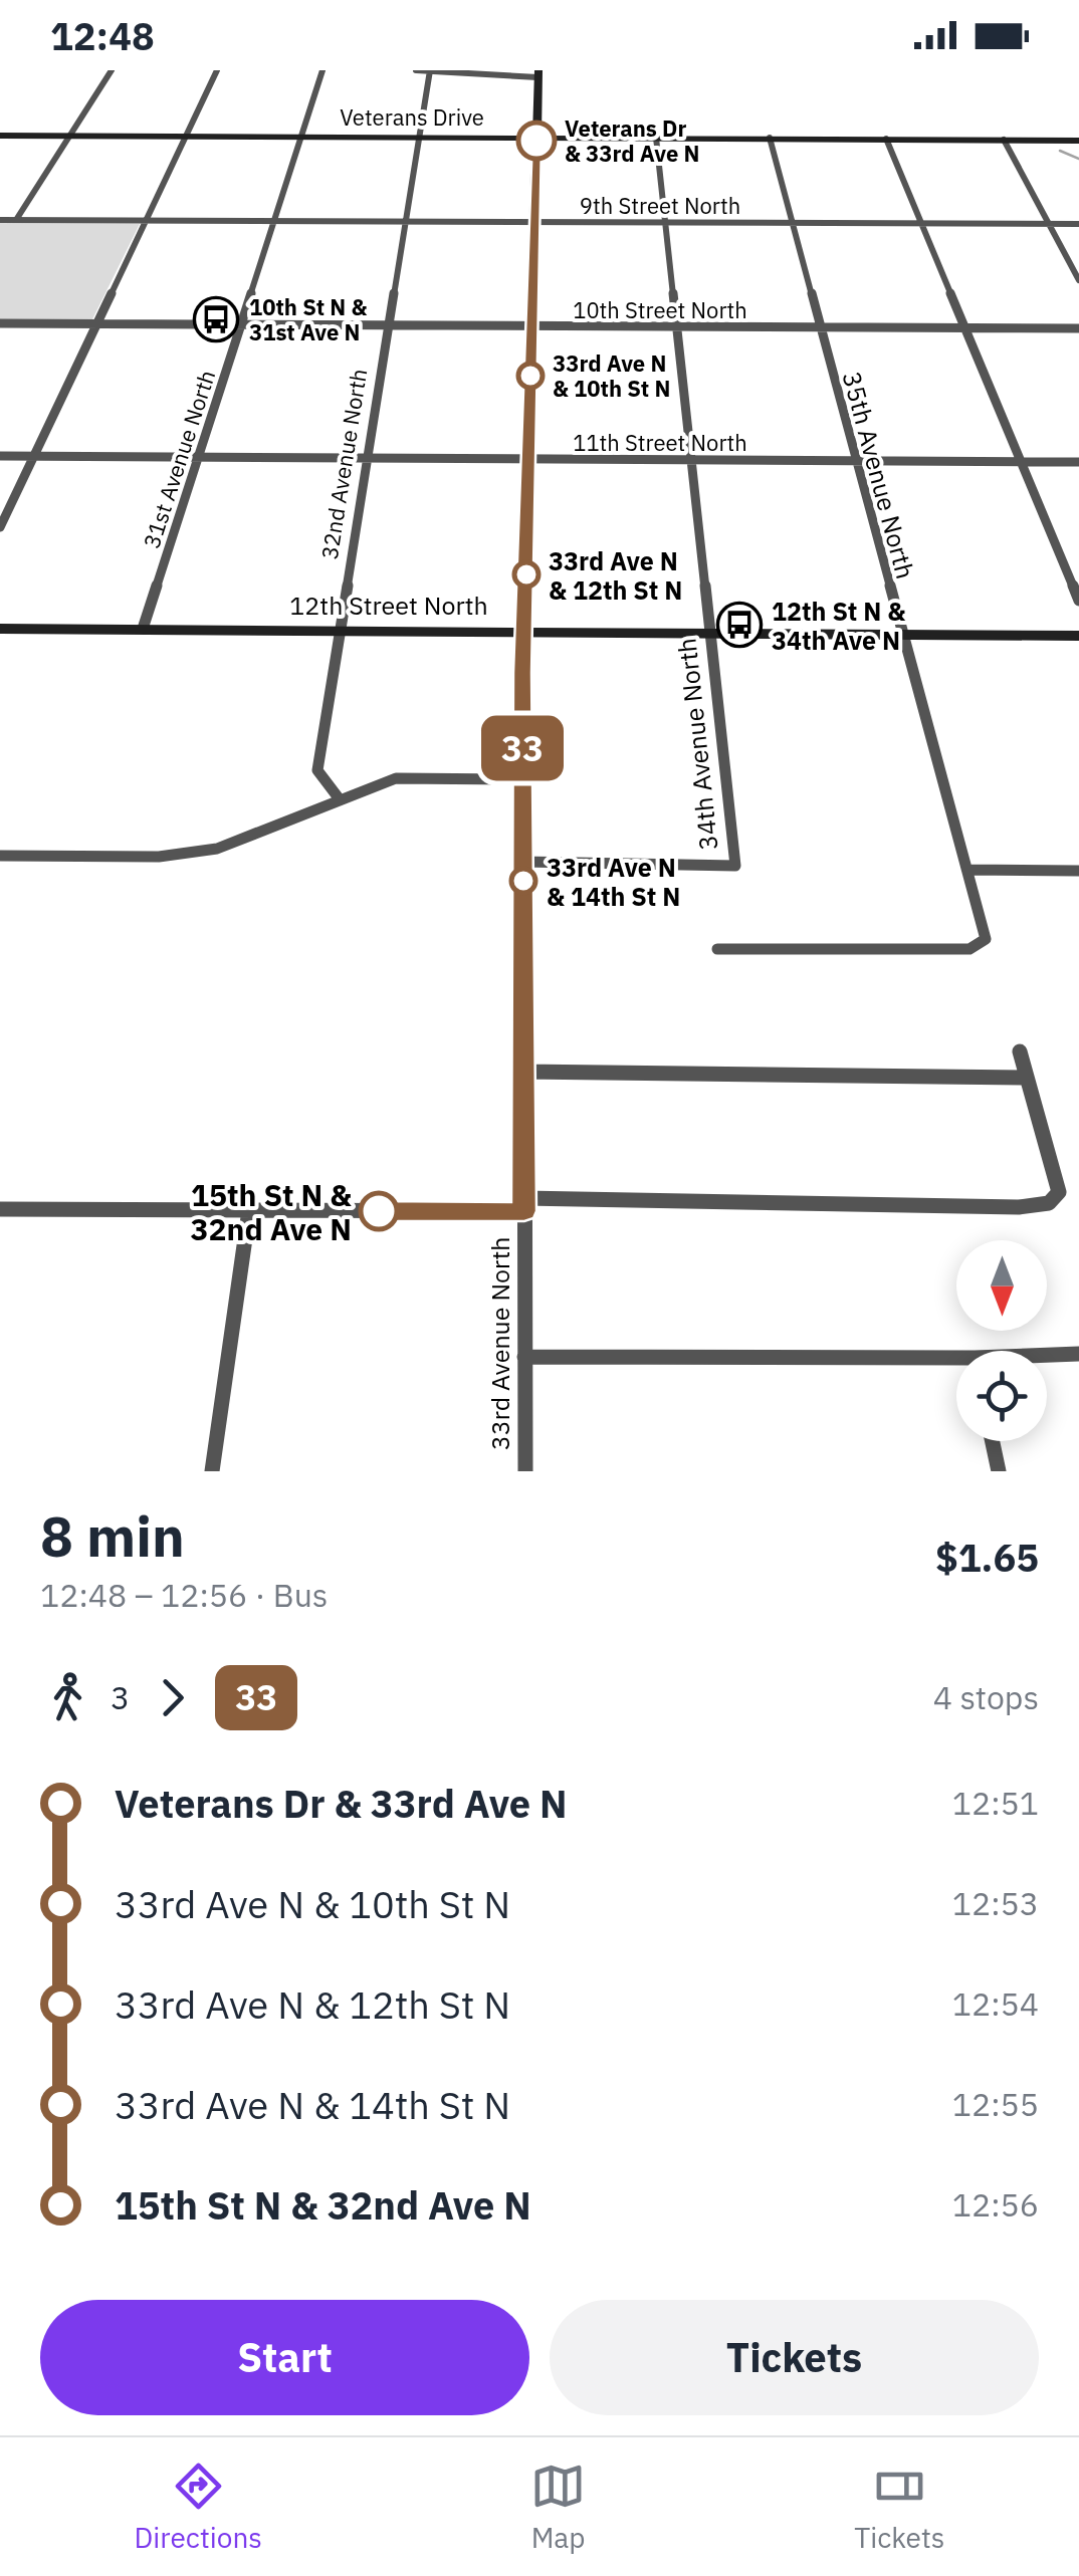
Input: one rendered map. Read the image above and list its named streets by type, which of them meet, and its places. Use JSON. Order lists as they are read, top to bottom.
{
  "streets": {
    "street": [
      "Veterans Drive",
      "9th Street North",
      "10th Street North",
      "11th Street North",
      "31st Avenue North",
      "32nd Avenue North",
      "35th Avenue North",
      "12th Street North",
      "34th Avenue North",
      "33rd Avenue North"
    ]
  },
  "crossings": [
    ["Veterans Drive", "31st Avenue North"],
    ["Veterans Drive", "32nd Avenue North"],
    ["Veterans Drive", "35th Avenue North"],
    ["Veterans Drive", "34th Avenue North"],
    ["Veterans Drive", "33rd Avenue North"],
    ["9th Street North", "31st Avenue North"],
    ["9th Street North", "32nd Avenue North"],
    ["9th Street North", "35th Avenue North"],
    ["9th Street North", "34th Avenue North"],
    ["9th Street North", "33rd Avenue North"],
    ["10th Street North", "31st Avenue North"],
    ["10th Street North", "32nd Avenue North"],
    ["10th Street North", "35th Avenue North"],
    ["10th Street North", "34th Avenue North"],
    ["10th Street North", "33rd Avenue North"],
    ["11th Street North", "31st Avenue North"],
    ["11th Street North", "32nd Avenue North"],
    ["11th Street North", "35th Avenue North"],
    ["11th Street North", "34th Avenue North"],
    ["11th Street North", "33rd Avenue North"],
    ["31st Avenue North", "12th Street North"],
    ["32nd Avenue North", "12th Street North"],
    ["35th Avenue North", "12th Street North"],
    ["12th Street North", "34th Avenue North"],
    ["12th Street North", "33rd Avenue North"],
    ["34th Avenue North", "33rd Avenue North"]
  ],
  "places": {
    "other": [
      "Veterans Dr & 33rd Ave N",
      "33rd Ave N & 10th St N",
      "33rd Ave N & 12th St N",
      "33rd Ave N & 14th St N",
      "15th St N & 32nd Ave N"
    ],
    "bus stop": ["10th St N & 31st Ave N", "12th St N & 34th Ave N"]
  },
  "lines": ["bus line 33"],
  "north": "bottom",
  "page": {
    "status": "12:48",
    "on_map": "33",
    "heading": ["8 min", "12:48 – 12:56 · Bus", "$1.65"],
    "legs": ["3", "33", "4 stops"],
    "list": [
      {
        "name": "Veterans Dr & 33rd Ave N",
        "value": "12:51"
      },
      {
        "name": "33rd Ave N & 10th St N",
        "value": "12:53"
      },
      {
        "name": "33rd Ave N & 12th St N",
        "value": "12:54"
      },
      {
        "name": "33rd Ave N & 14th St N",
        "value": "12:55"
      },
      {
        "name": "15th St N & 32nd Ave N",
        "value": "12:56"
      }
    ],
    "buttons": ["Start", "Tickets"],
    "tabs": ["Directions", "Map", "Tickets"]
  }
}
